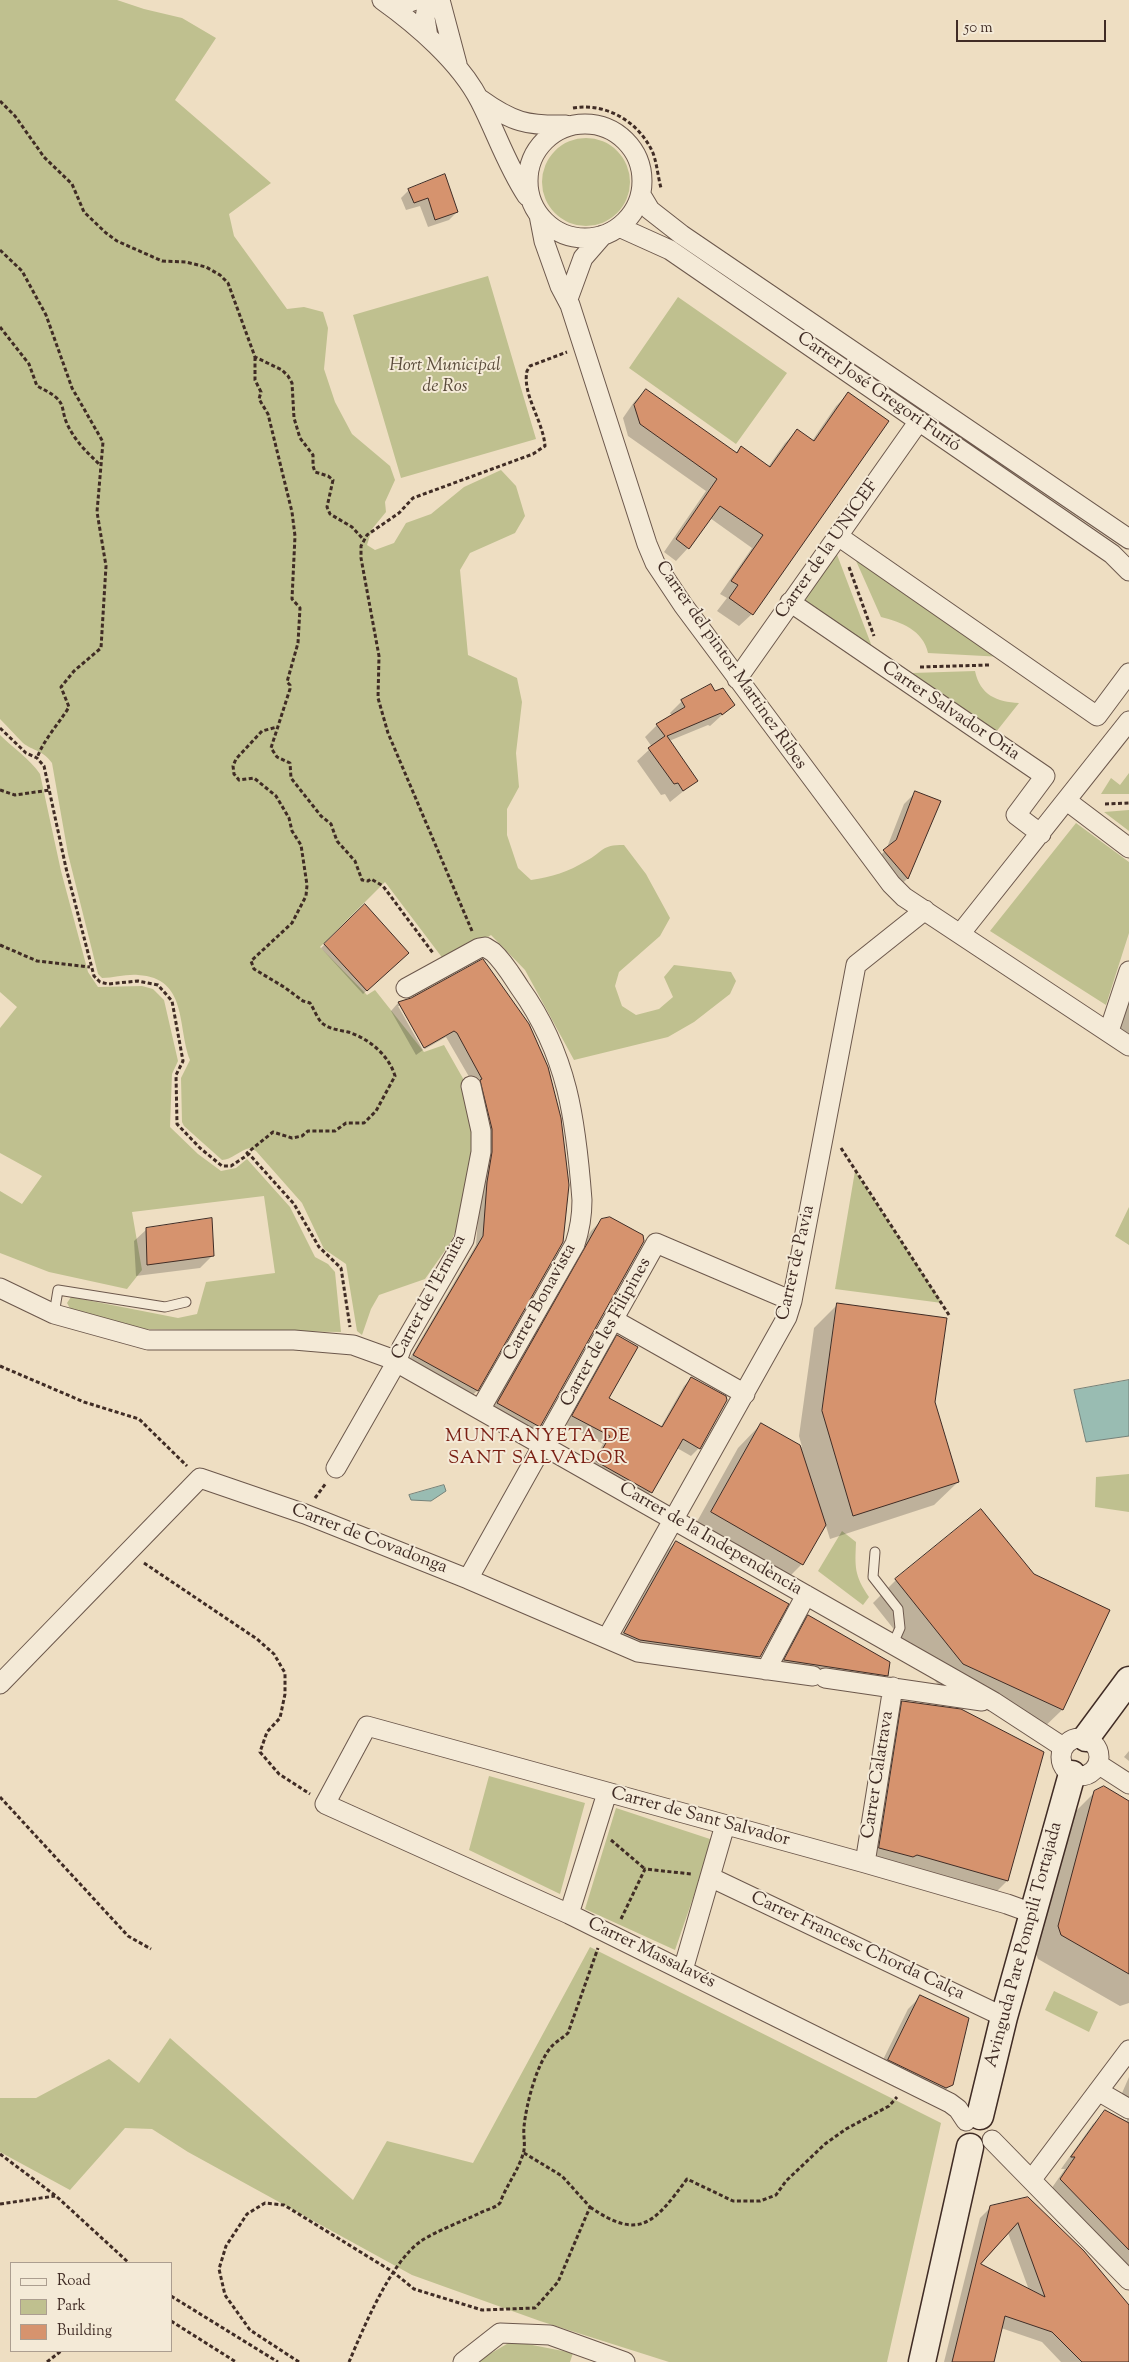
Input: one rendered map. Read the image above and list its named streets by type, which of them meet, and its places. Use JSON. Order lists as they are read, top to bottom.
{
  "streets": {
    "street": [
      "Carrer José Gregori Furió",
      "Carrer de la UNICEF",
      "Carrer del pintor Martinez Ribes",
      "Carrer Salvador Oria",
      "Carrer de Pavia",
      "Carrer de l'Ermita",
      "Carrer Bonavista",
      "Carrer de les Filipines",
      "Carrer de Covadonga",
      "Carrer de la Independència",
      "Carrer Calatrava",
      "Carrer de Sant Salvador",
      "Avinguda Pare Pompili Tortajada",
      "Carrer Francesc Chorda Calça",
      "Carrer Massalavés"
    ]
  },
  "crossings": [
    ["Carrer José Gregori Furió", "Carrer de la UNICEF"],
    ["Carrer José Gregori Furió", "Carrer del pintor Martinez Ribes"],
    ["Carrer de la UNICEF", "Carrer del pintor Martinez Ribes"],
    ["Carrer de la UNICEF", "Carrer Salvador Oria"],
    ["Carrer del pintor Martinez Ribes", "Carrer de Pavia"],
    ["Carrer de Pavia", "Carrer de les Filipines"],
    ["Carrer de Pavia", "Carrer de Covadonga"],
    ["Carrer de Pavia", "Carrer de la Independència"],
    ["Carrer de l'Ermita", "Carrer de la Independència"],
    ["Carrer Bonavista", "Carrer de la Independència"],
    ["Carrer de les Filipines", "Carrer de Covadonga"],
    ["Carrer de les Filipines", "Carrer de la Independència"],
    ["Carrer de Covadonga", "Carrer de la Independència"],
    ["Carrer de Covadonga", "Carrer Calatrava"],
    ["Carrer de la Independència", "Avinguda Pare Pompili Tortajada"],
    ["Carrer Calatrava", "Carrer de Sant Salvador"],
    ["Carrer de Sant Salvador", "Avinguda Pare Pompili Tortajada"],
    ["Carrer de Sant Salvador", "Carrer Massalavés"],
    ["Avinguda Pare Pompili Tortajada", "Carrer Francesc Chorda Calça"],
    ["Avinguda Pare Pompili Tortajada", "Carrer Massalavés"]
  ],
  "districts": ["MUNTANYETA DE SANT SALVADOR"],
  "parks": ["Hort Municipal de Ros"],
  "legend": ["Road", "Park", "Building"],
  "scale_bar": "50 m"
}
